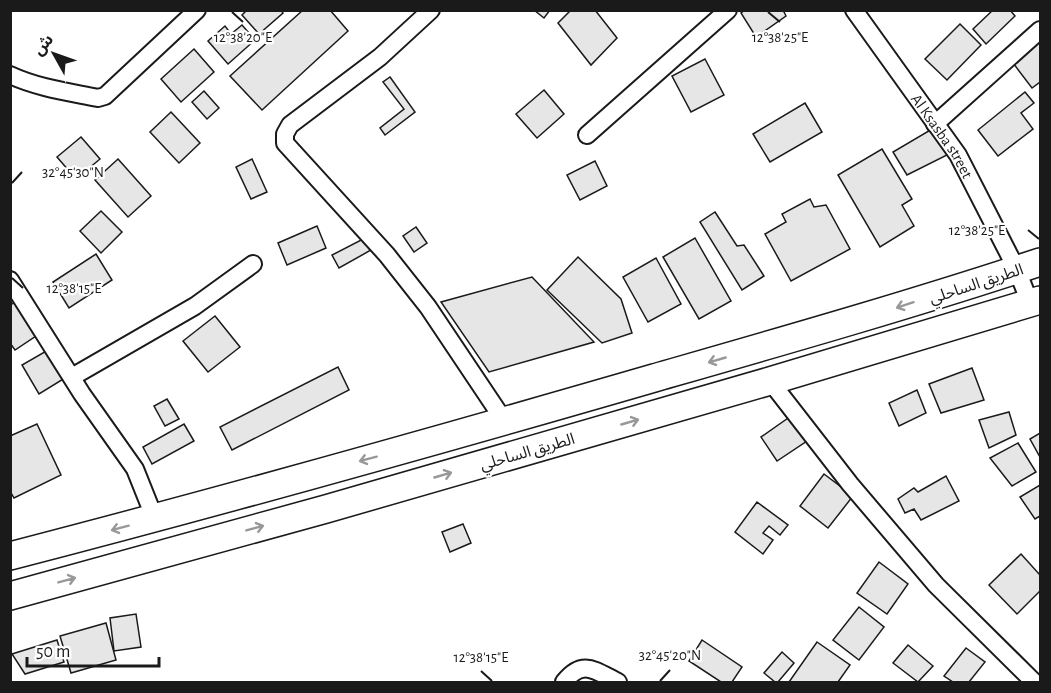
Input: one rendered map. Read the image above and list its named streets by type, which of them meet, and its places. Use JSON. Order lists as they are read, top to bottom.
{
  "streets": {
    "highway": ["الطريق الساحلي"],
    "street": ["Al Ksasba street"]
  },
  "crossings": [
    ["Al Ksasba street", "الطريق الساحلي"]
  ],
  "scale_bar": "50 m",
  "north": "top left",
  "coordinates": [
    "12°38'20\"E",
    "12°38'25\"E",
    "32°45'30\"N",
    "12°38'15\"E",
    "32°45'20\"N"
  ]
}
